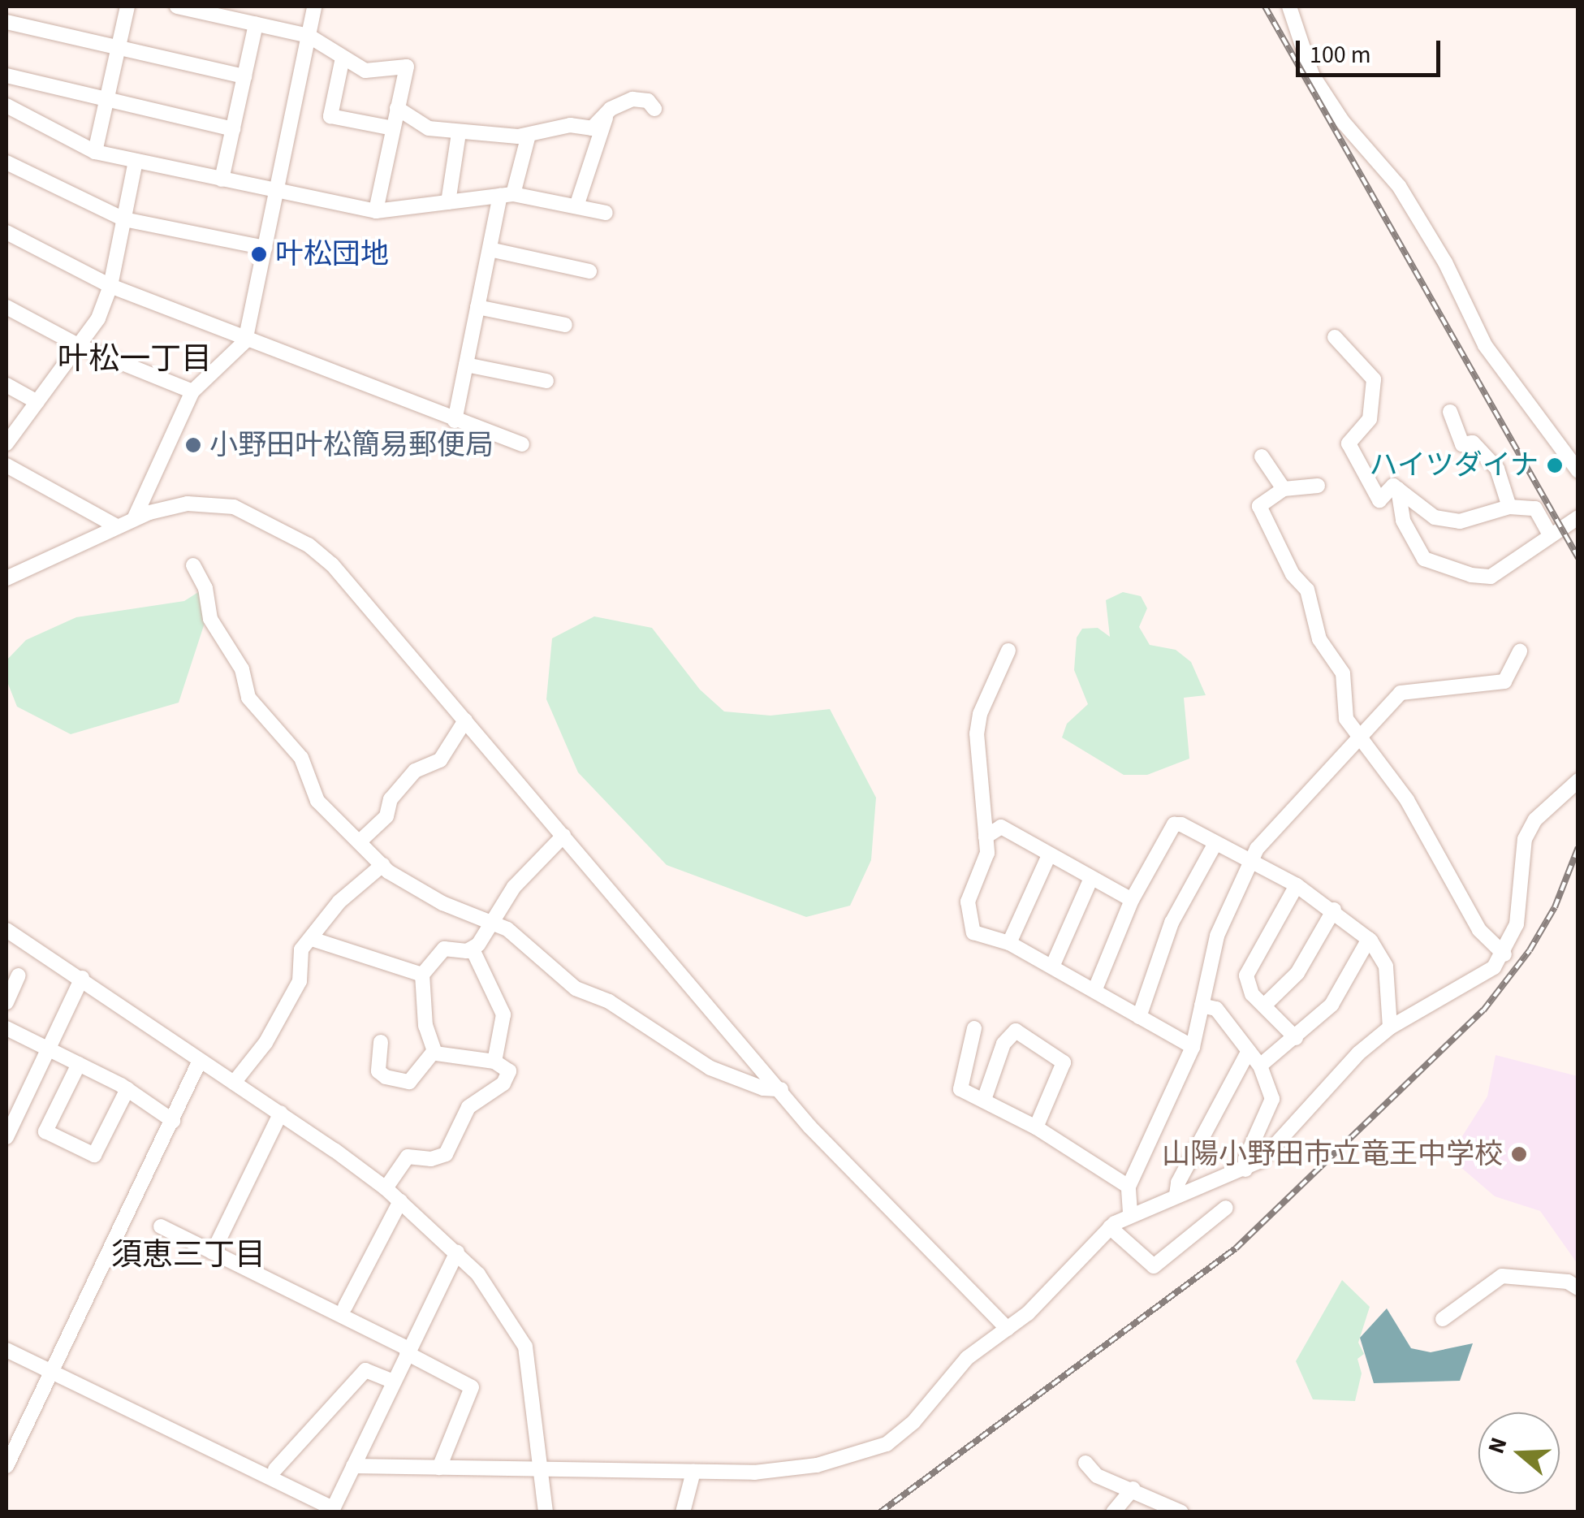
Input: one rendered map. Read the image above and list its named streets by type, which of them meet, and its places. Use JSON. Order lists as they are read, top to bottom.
{
  "districts": ["叶松一丁目", "須恵三丁目"],
  "places": [
    "叶松団地",
    "小野田叶松簡易郵便局",
    "ハイツダイナ",
    "山陽小野田市立竜王中学校"
  ],
  "scale_bar": "100 m",
  "north": "left"
}
